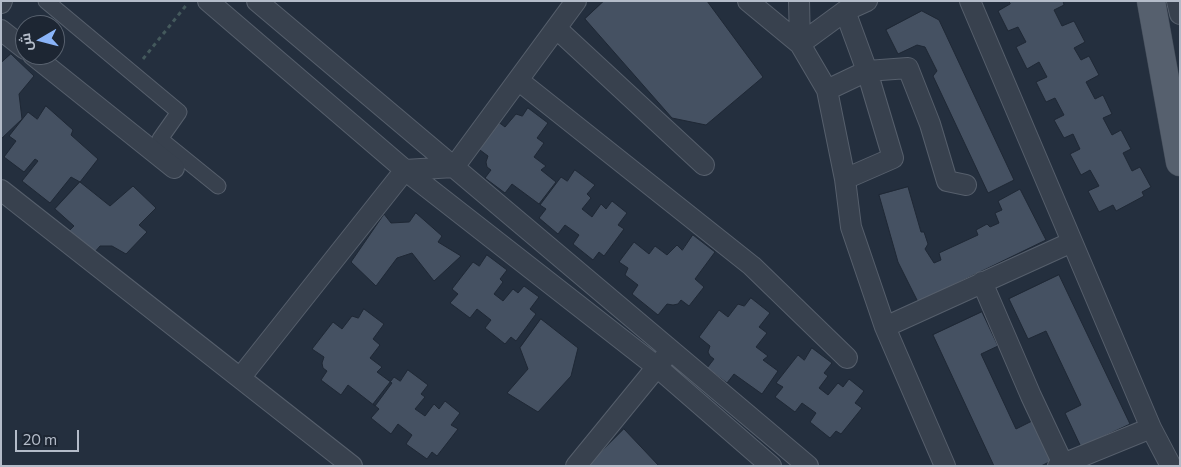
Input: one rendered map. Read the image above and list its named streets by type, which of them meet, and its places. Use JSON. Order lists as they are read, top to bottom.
{
  "scale_bar": "20 m",
  "north": "left"
}
